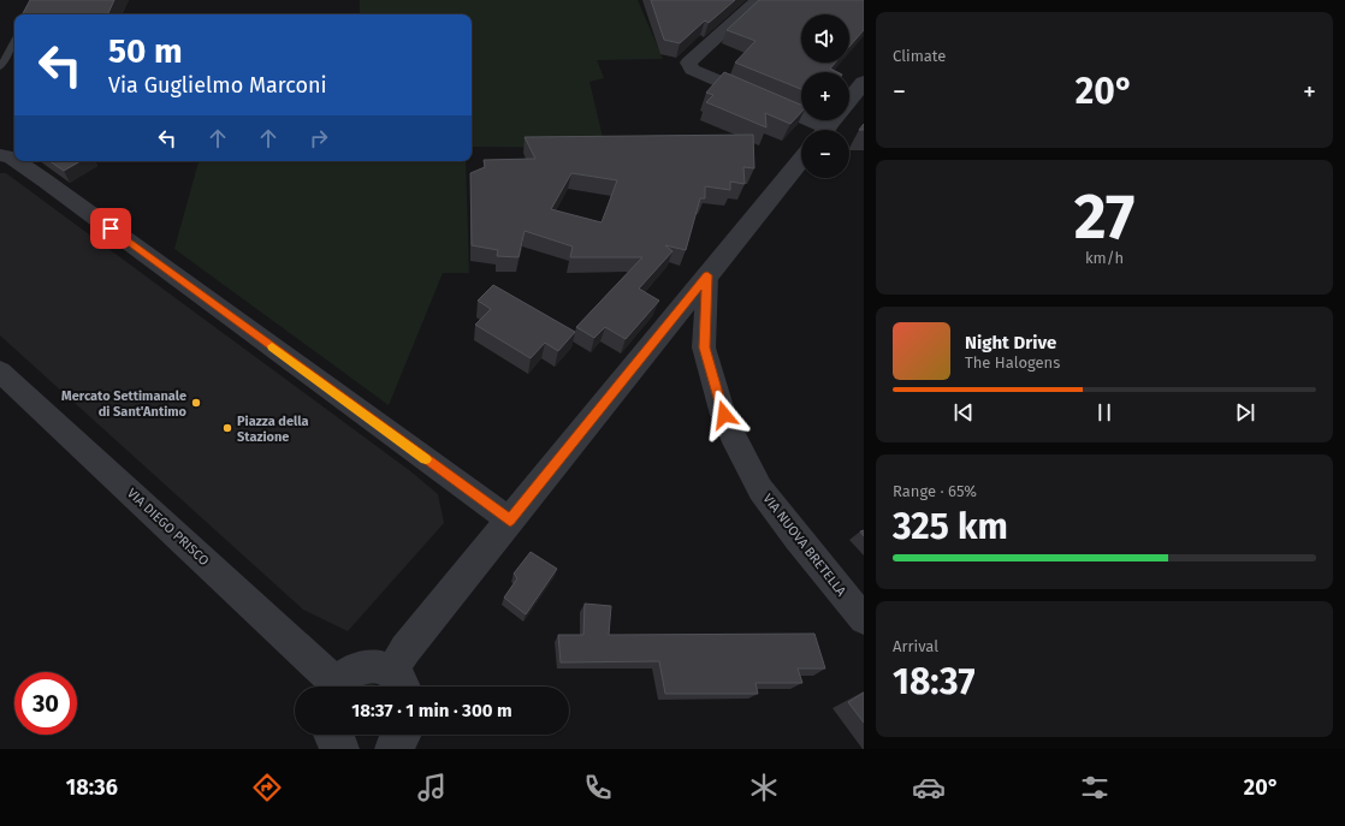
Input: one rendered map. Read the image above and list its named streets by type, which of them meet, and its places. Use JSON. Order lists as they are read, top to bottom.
{
  "streets": {
    "street": ["VIA DIEGO PRISCO", "VIA NUOVA BRETELLA"]
  },
  "places": ["Mercato Settimanale di Sant'Antimo", "Piazza della Stazione"],
  "page": {
    "tile": [
      "Climate",
      ["27", "km/h"],
      ["Range · 65%", "325 km"],
      ["Arrival", "18:37"]
    ],
    "map_buttons": ["+", "−"],
    "turn": ["50 m", "Via Guglielmo Marconi"],
    "heat": ["−", "20°", "+"],
    "song": ["Night Drive", "The Halogens"],
    "limit": "30",
    "trip": "18:37 · 1 min · 300 m",
    "tabs": ["18:36", "20°"]
  }
}
